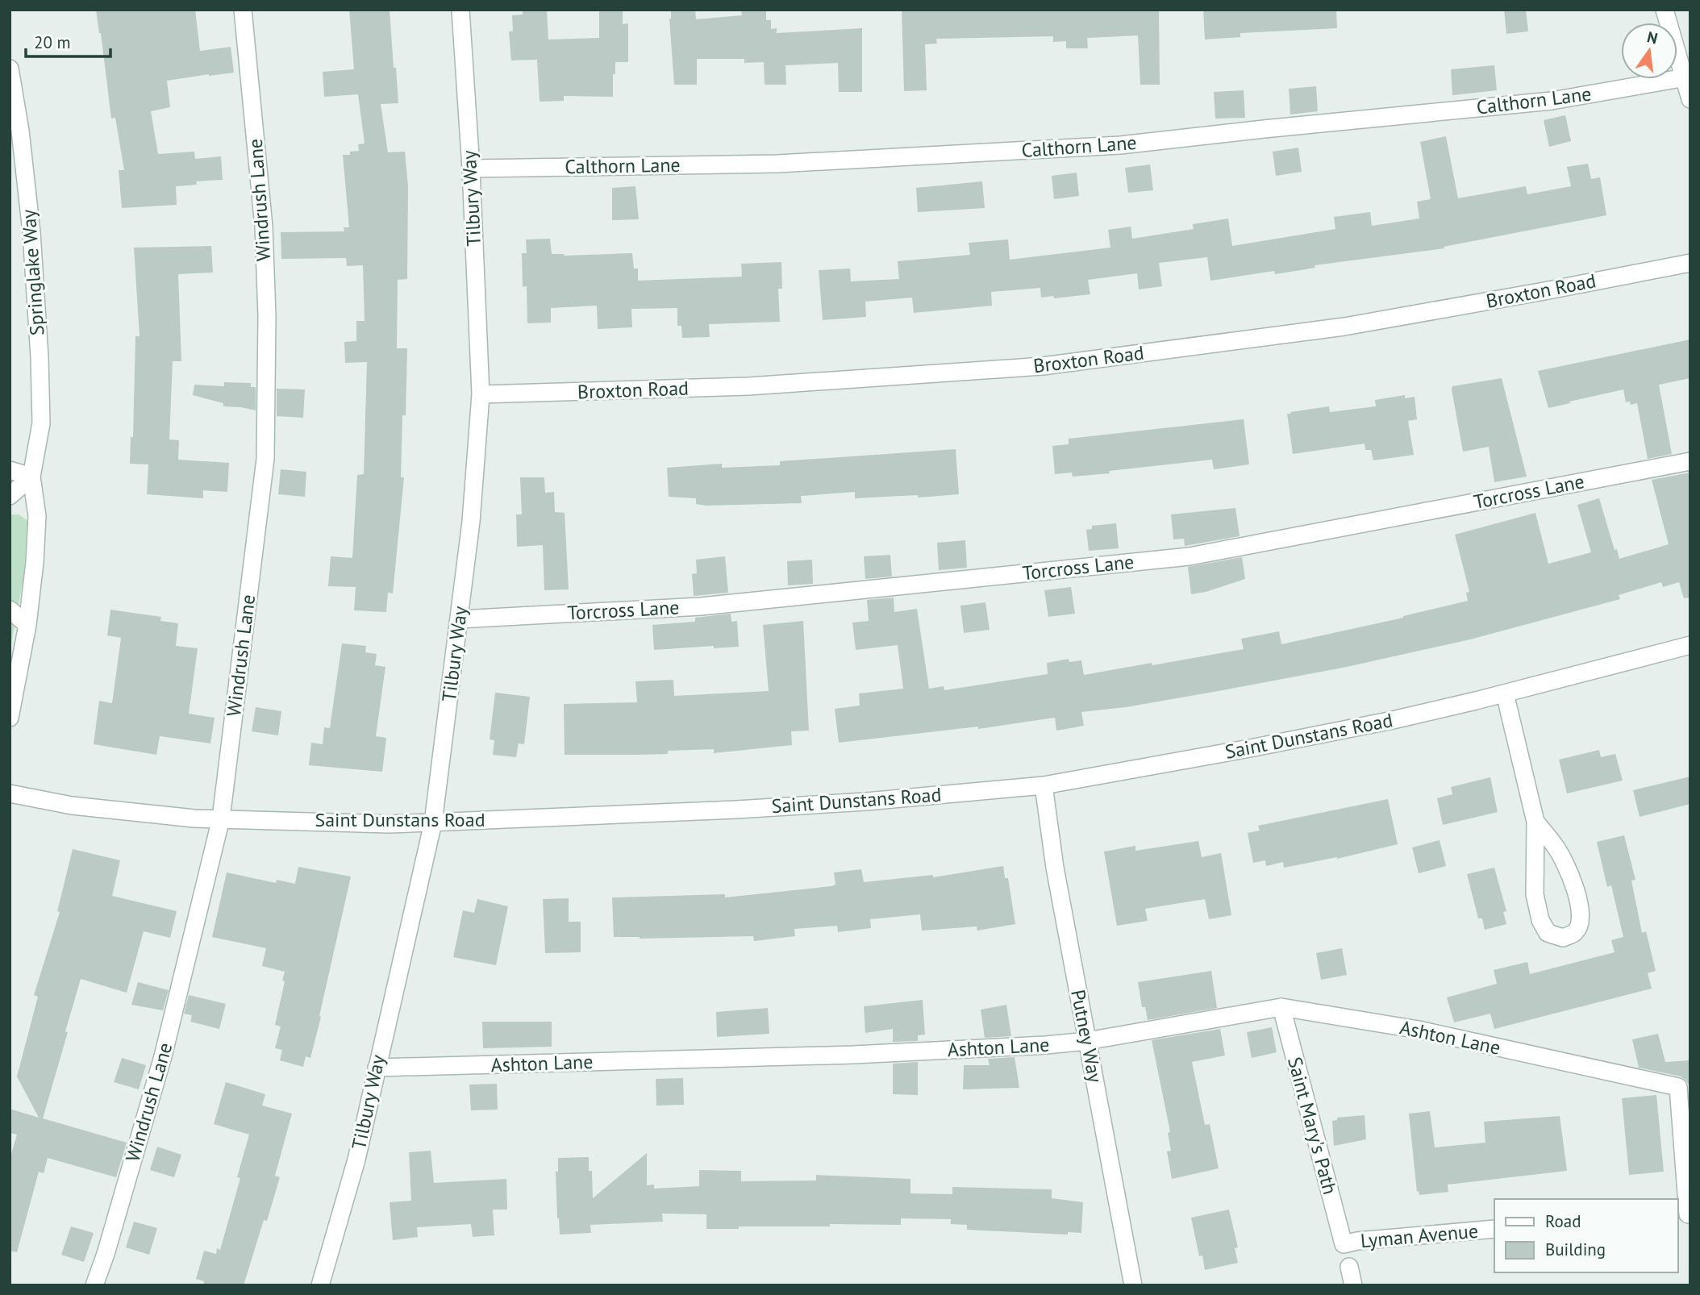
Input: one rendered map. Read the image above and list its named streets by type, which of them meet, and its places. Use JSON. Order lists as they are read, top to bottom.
{
  "streets": {
    "street": [
      "Calthorn Lane",
      "Tilbury Way",
      "Windrush Lane",
      "Springlake Way",
      "Broxton Road",
      "Torcross Lane",
      "Saint Dunstans Road",
      "Putney Way",
      "Ashton Lane",
      "Saint Mary's Path",
      "Lyman Avenue"
    ]
  },
  "crossings": [
    ["Calthorn Lane", "Tilbury Way"],
    ["Tilbury Way", "Broxton Road"],
    ["Tilbury Way", "Torcross Lane"],
    ["Tilbury Way", "Saint Dunstans Road"],
    ["Tilbury Way", "Ashton Lane"],
    ["Windrush Lane", "Saint Dunstans Road"],
    ["Saint Dunstans Road", "Putney Way"],
    ["Putney Way", "Ashton Lane"],
    ["Ashton Lane", "Saint Mary's Path"],
    ["Saint Mary's Path", "Lyman Avenue"]
  ],
  "legend": ["Road", "Building"],
  "scale_bar": "20 m",
  "north": "top"
}
